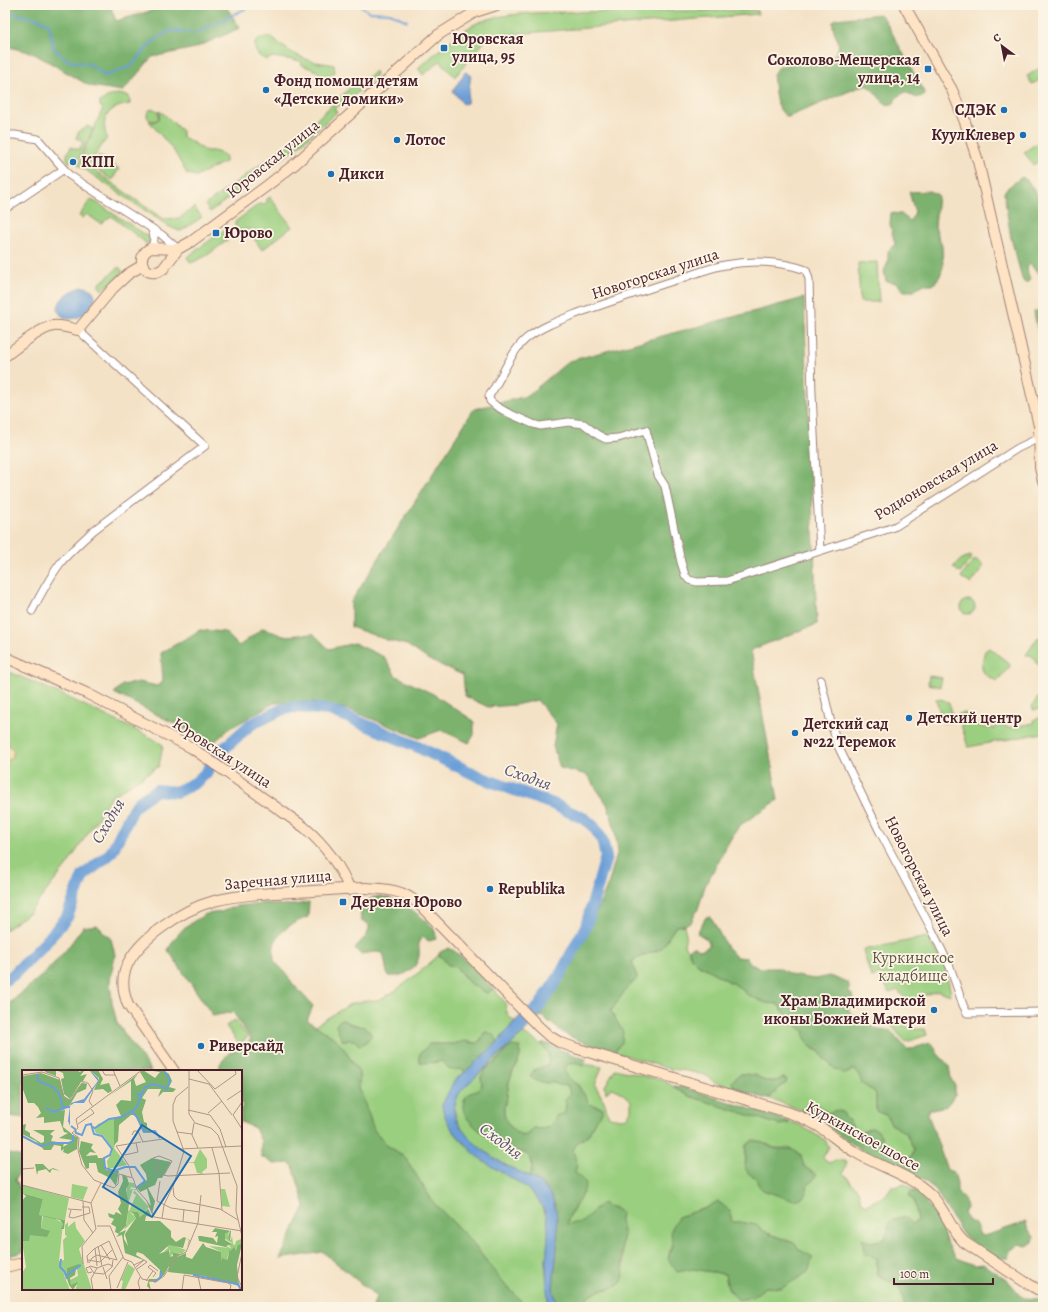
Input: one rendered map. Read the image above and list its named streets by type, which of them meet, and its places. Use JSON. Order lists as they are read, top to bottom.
{
  "streets": {
    "street": [
      "Юровская улица",
      "Новогорская улица",
      "Родионовская улица",
      "Заречная улица",
      "Куркинское шоссе"
    ]
  },
  "crossings": [
    ["Юровская улица", "Заречная улица"],
    ["Новогорская улица", "Родионовская улица"],
    ["Заречная улица", "Куркинское шоссе"]
  ],
  "water": ["Сходня"],
  "parks": ["Куркинское кладбище"],
  "places": {
    "transit": [
      "Юровская улица, 95",
      "Соколово-Мещерская улица, 14",
      "Юрово",
      "Деревня Юрово"
    ],
    "other": [
      "Фонд помощи детям «Детские домики»",
      "СДЭК",
      "КуулКлевер",
      "Лотос",
      "КПП",
      "Дикси",
      "Детский центр",
      "Детский сад №22 Теремок",
      "Republika",
      "Храм Владимирской иконы Божией Матери",
      "Риверсайд"
    ]
  },
  "scale_bar": "100 m",
  "north": "top left"
}
